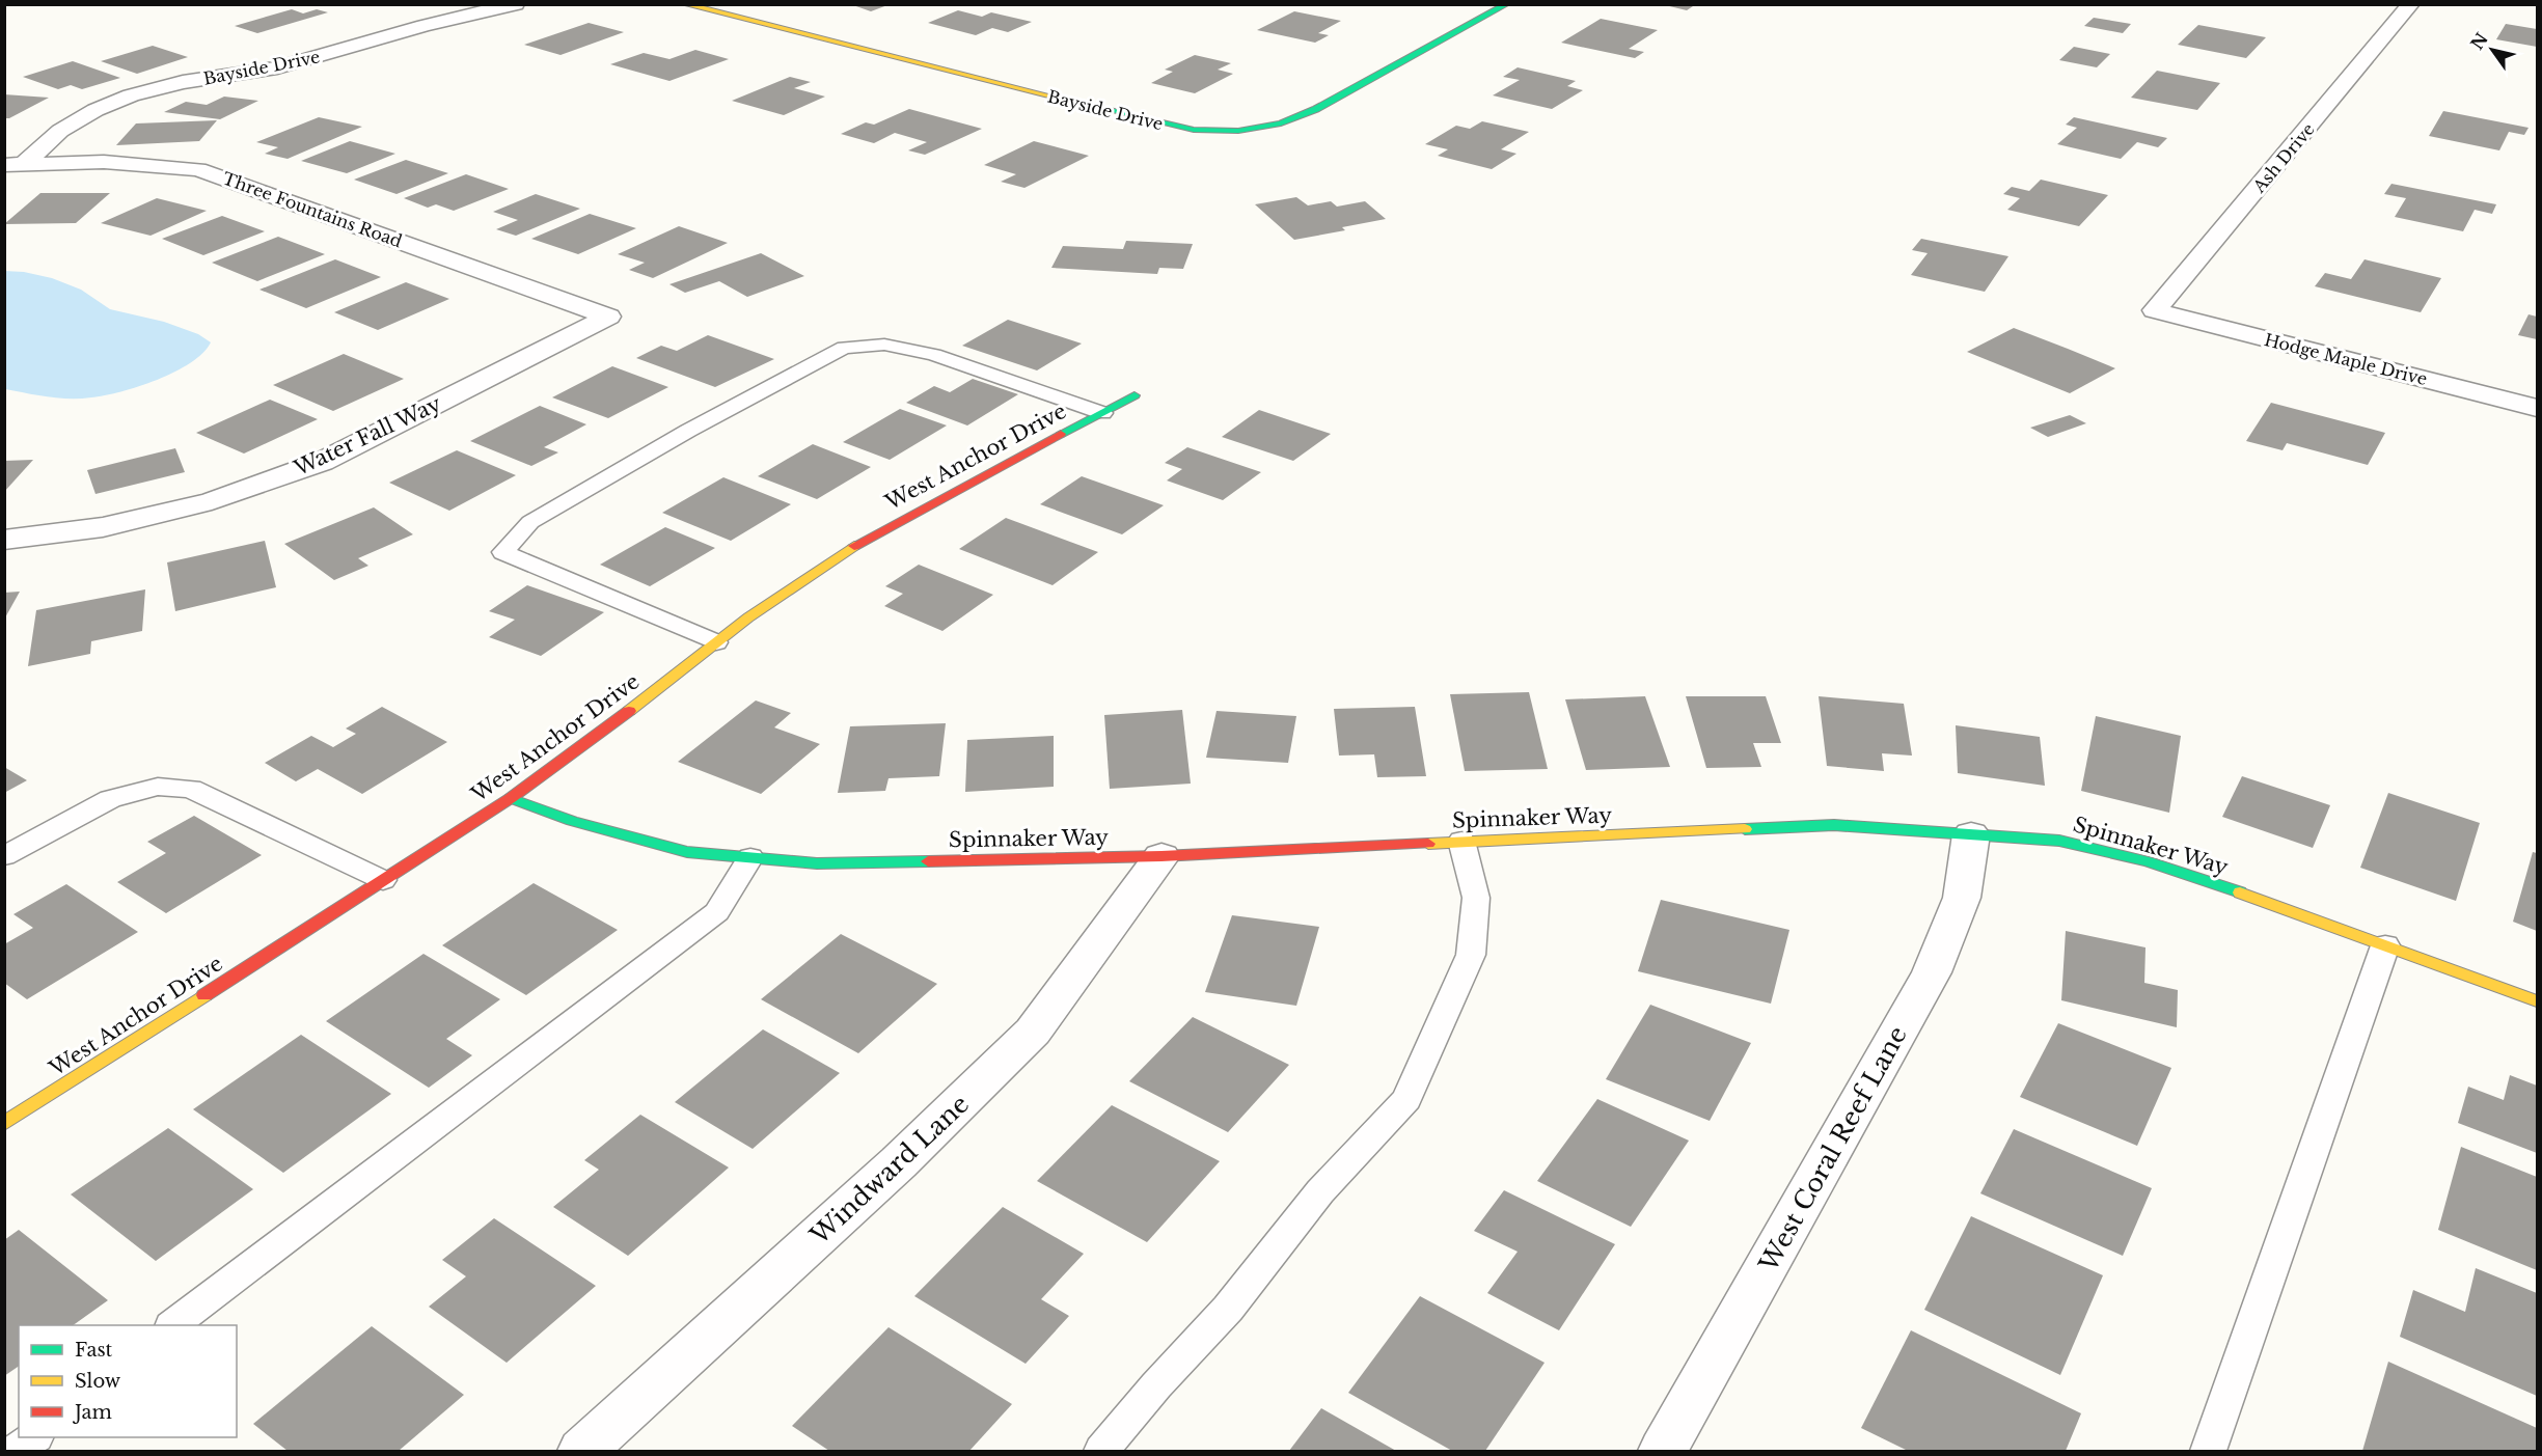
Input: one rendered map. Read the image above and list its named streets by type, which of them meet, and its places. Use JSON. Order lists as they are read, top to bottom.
{
  "streets": {
    "street": [
      "Bayside Drive",
      "Ash Drive",
      "Three Fountains Road",
      "Hodge Maple Drive",
      "Water Fall Way",
      "West Anchor Drive",
      "Spinnaker Way",
      "West Coral Reef Lane",
      "Windward Lane"
    ]
  },
  "crossings": [
    ["Bayside Drive", "Three Fountains Road"],
    ["Ash Drive", "Hodge Maple Drive"],
    ["Three Fountains Road", "Water Fall Way"],
    ["West Anchor Drive", "Spinnaker Way"],
    ["Spinnaker Way", "West Coral Reef Lane"],
    ["Spinnaker Way", "Windward Lane"]
  ],
  "legend": ["Fast", "Slow", "Jam"],
  "north": "top left"
}
